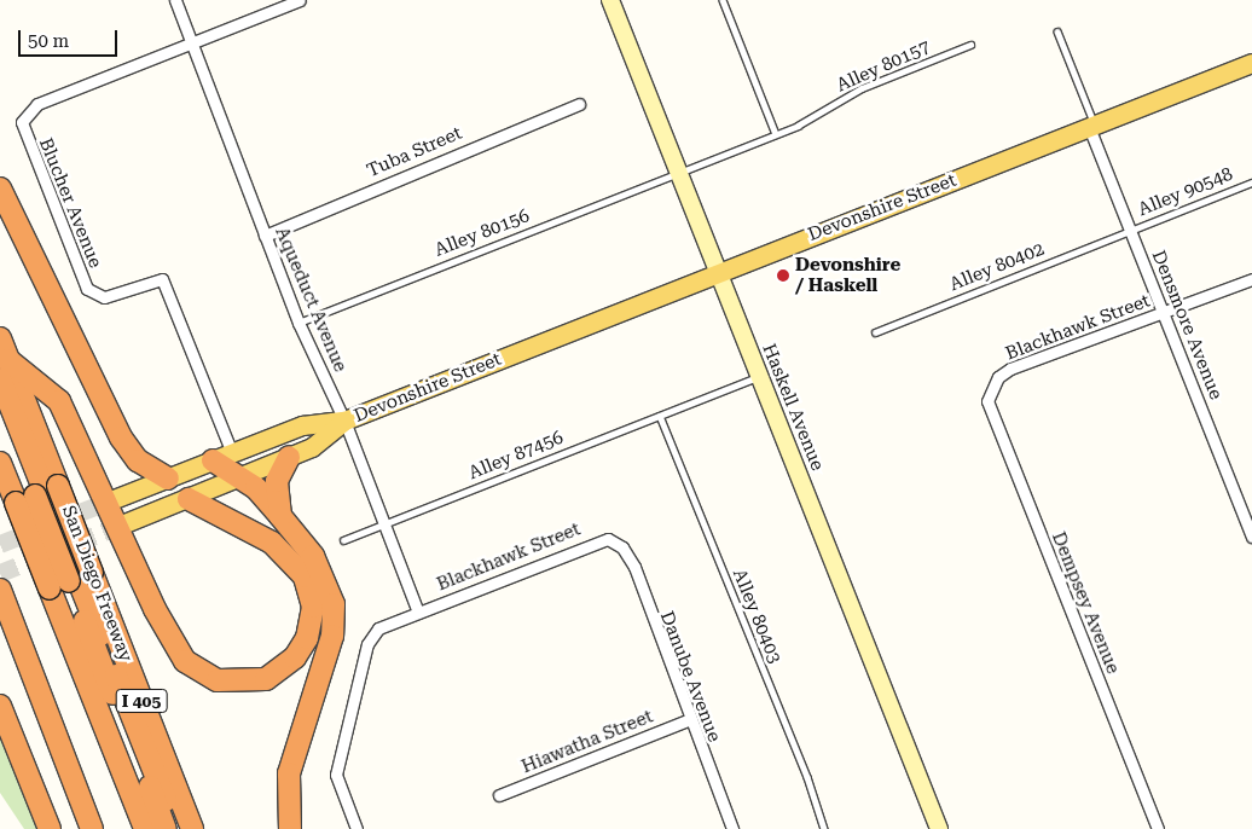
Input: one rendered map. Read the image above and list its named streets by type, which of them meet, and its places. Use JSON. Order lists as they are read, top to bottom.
{
  "streets": {
    "highway": ["San Diego Freeway", "I 405"],
    "main road": ["Devonshire Street", "Haskell Avenue"],
    "street": [
      "Tuba Street",
      "Blucher Avenue",
      "Aqueduct Avenue",
      "Densmore Avenue",
      "Blackhawk Street",
      "Dempsey Avenue",
      "Danube Avenue",
      "Hiawatha Street"
    ],
    "lane": [
      "Alley 80157",
      "Alley 90548",
      "Alley 80156",
      "Alley 80402",
      "Alley 87456",
      "Alley 80403"
    ]
  },
  "crossings": [
    ["Alley 80157", "Alley 80156"],
    ["Alley 80157", "Haskell Avenue"],
    ["Tuba Street", "Aqueduct Avenue"],
    ["Alley 90548", "Alley 80402"],
    ["Alley 90548", "Densmore Avenue"],
    ["Blucher Avenue", "Devonshire Street"],
    ["Blucher Avenue", "Aqueduct Avenue"],
    ["Devonshire Street", "Aqueduct Avenue"],
    ["Devonshire Street", "Densmore Avenue"],
    ["Devonshire Street", "Haskell Avenue"],
    ["Alley 80156", "Aqueduct Avenue"],
    ["Alley 80156", "Haskell Avenue"],
    ["Alley 80402", "Densmore Avenue"],
    ["Aqueduct Avenue", "Blackhawk Street"],
    ["Aqueduct Avenue", "Alley 87456"],
    ["Densmore Avenue", "Blackhawk Street"],
    ["Blackhawk Street", "Dempsey Avenue"],
    ["Blackhawk Street", "Danube Avenue"],
    ["Haskell Avenue", "Alley 87456"],
    ["Alley 87456", "Alley 80403"],
    ["San Diego Freeway", "I 405"],
    ["Danube Avenue", "Hiawatha Street"]
  ],
  "places": ["Devonshire / Haskell"],
  "scale_bar": "50 m"
}
